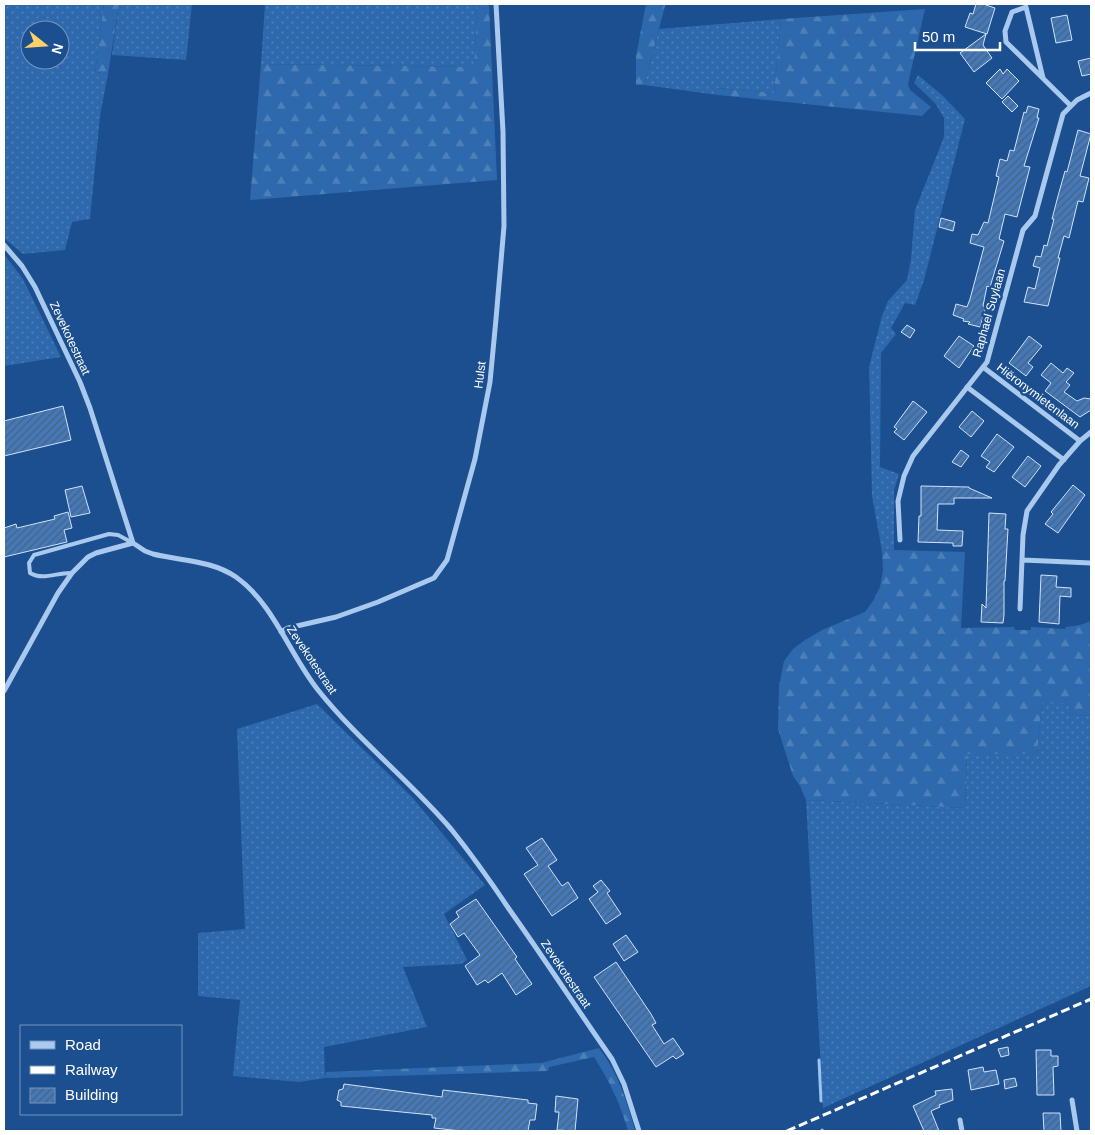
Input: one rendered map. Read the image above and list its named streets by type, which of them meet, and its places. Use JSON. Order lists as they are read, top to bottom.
{
  "streets": {
    "street": [
      "Raphael Suylaan",
      "Zevekotestraat",
      "Hulst",
      "Hiëronymietenlaan"
    ]
  },
  "crossings": [
    ["Raphael Suylaan", "Hiëronymietenlaan"],
    ["Zevekotestraat", "Hulst"]
  ],
  "legend": ["Road", "Railway", "Building"],
  "scale_bar": "50 m",
  "north": "right"
}
